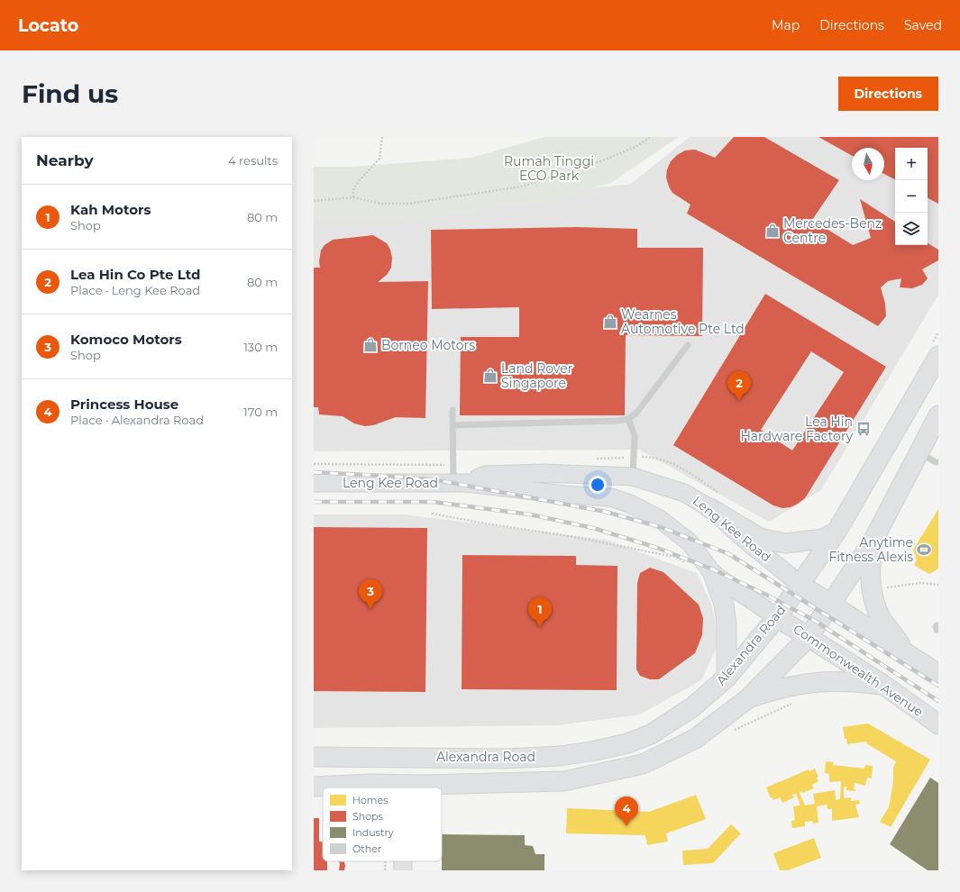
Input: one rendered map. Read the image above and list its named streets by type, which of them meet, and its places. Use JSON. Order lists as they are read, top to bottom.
{
  "streets": {
    "main road": ["Alexandra Road", "Commonwealth Avenue"],
    "street": ["Leng Kee Road"]
  },
  "crossings": [
    ["Leng Kee Road", "Alexandra Road"],
    ["Leng Kee Road", "Commonwealth Avenue"],
    ["Alexandra Road", "Commonwealth Avenue"]
  ],
  "parks": ["Rumah Tinggi ECO Park"],
  "places": {
    "shop": [
      "Mercedes-Benz Centre",
      "Wearnes Automotive Pte Ltd",
      "Borneo Motors",
      "Land Rover Singapore"
    ],
    "bus stop": ["Lea Hin Hardware Factory"],
    "sports": ["Anytime Fitness Alexis"]
  },
  "legend": [
    "Homes",
    "Shops",
    "Industry",
    "Other"
  ],
  "north": "bottom",
  "page": {
    "header": "Locato",
    "nav": ["Map", "Directions", "Saved"],
    "buttons": "Directions",
    "title": "Find us",
    "heading": ["Nearby", "4 results"],
    "map_buttons": ["+", "−"],
    "list": [
      {
        "mark": "1",
        "name": "Kah Motors",
        "note": "Shop",
        "value": "80 m"
      },
      {
        "mark": "2",
        "name": "Lea Hin Co Pte Ltd",
        "note": "Place · Leng Kee Road",
        "value": "80 m"
      },
      {
        "mark": "3",
        "name": "Komoco Motors",
        "note": "Shop",
        "value": "130 m"
      },
      {
        "mark": "4",
        "name": "Princess House",
        "note": "Place · Alexandra Road",
        "value": "170 m"
      }
    ],
    "pins": [
      "2",
      "3",
      "1",
      "4"
    ]
  }
}
